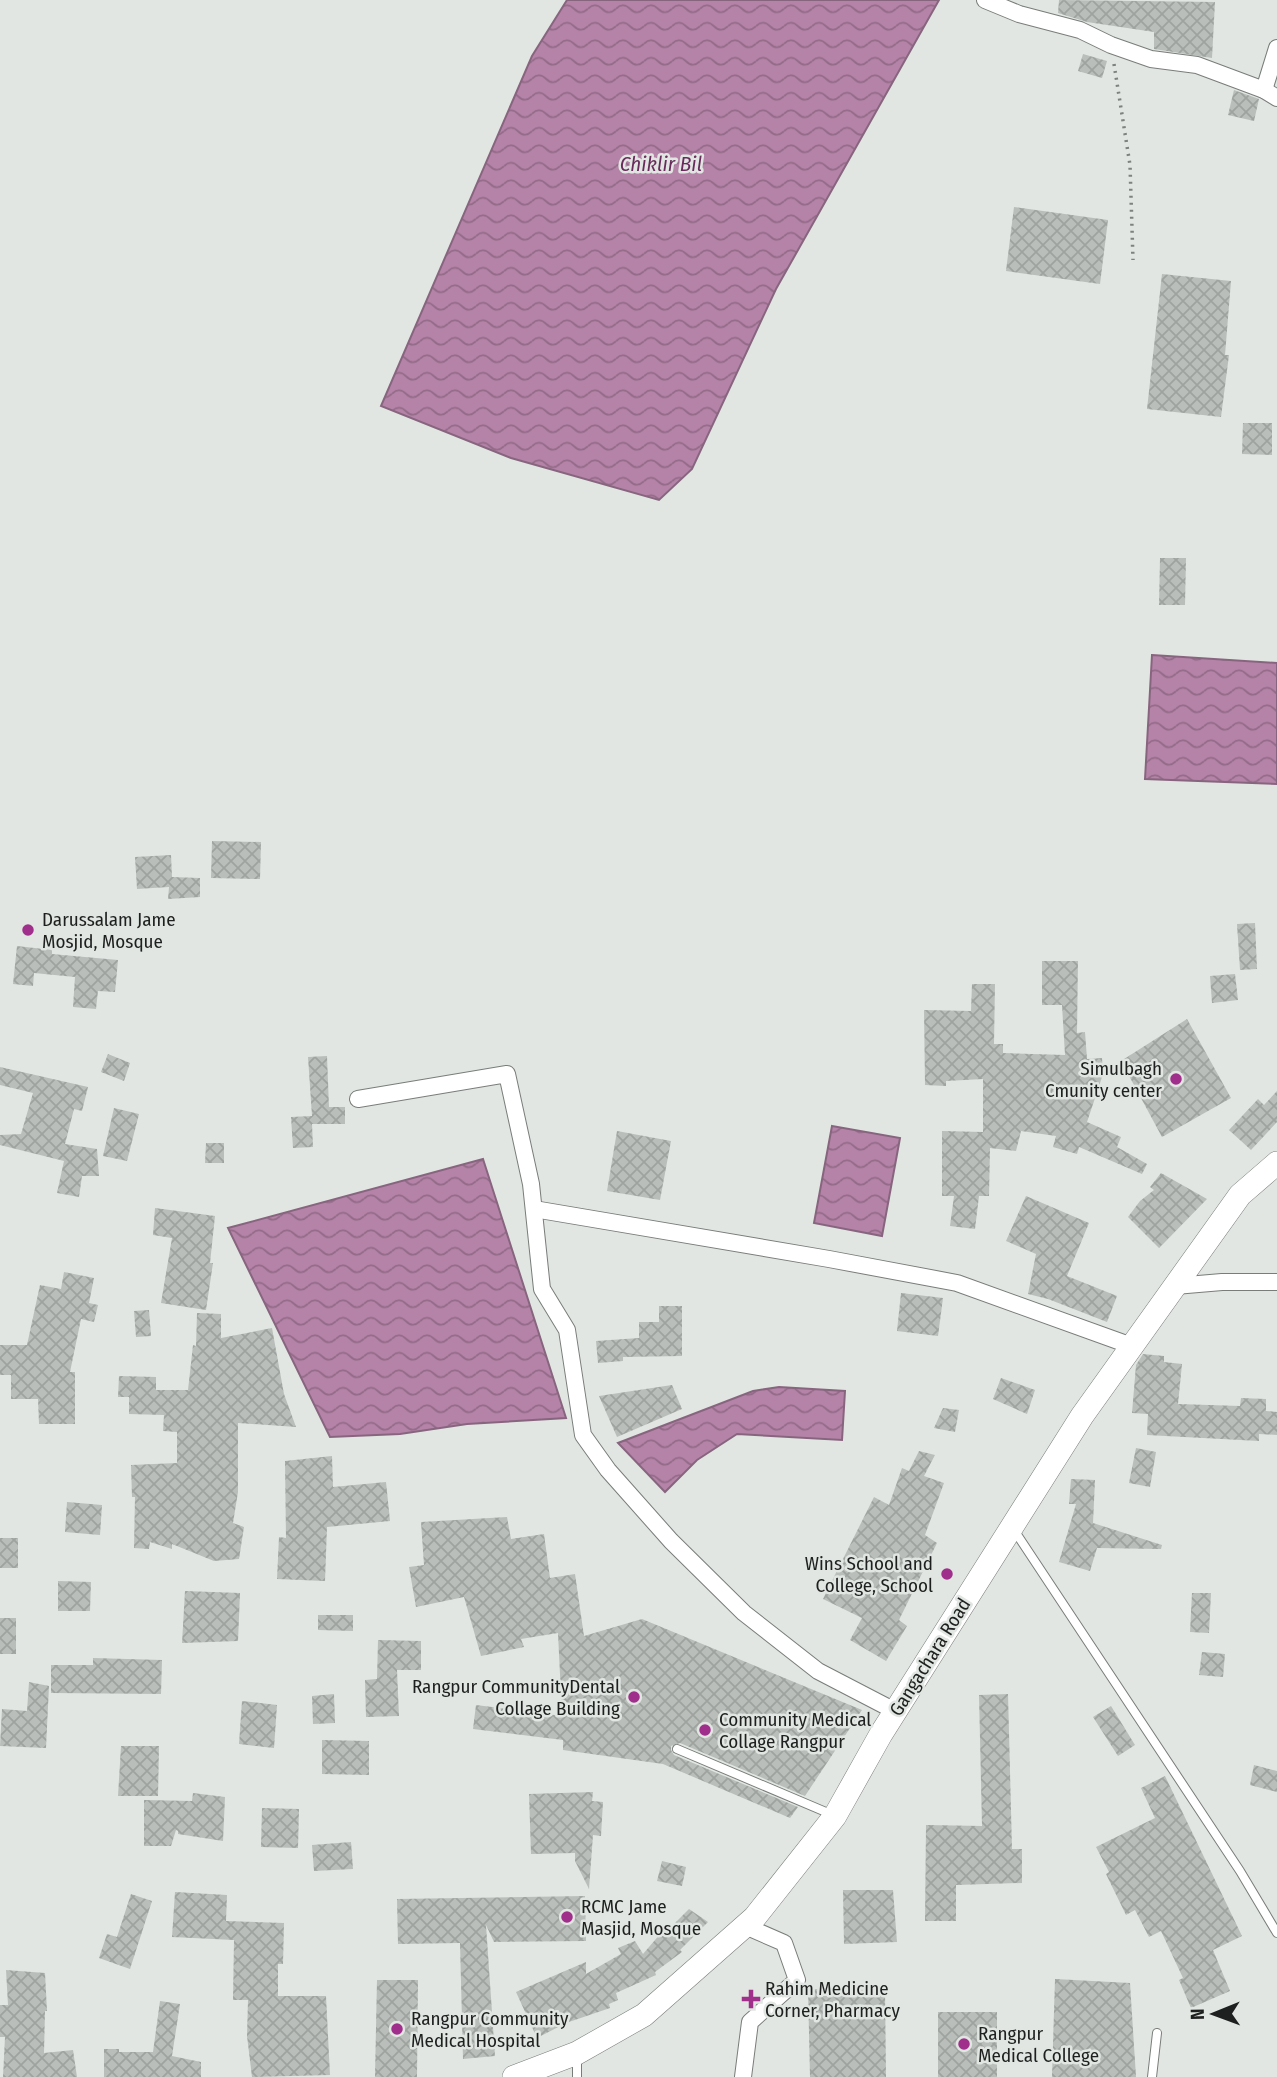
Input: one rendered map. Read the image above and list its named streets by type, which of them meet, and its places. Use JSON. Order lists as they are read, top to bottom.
{
  "streets": {
    "main road": ["Gangachara Road"]
  },
  "water": ["Chiklir Bil"],
  "places": {
    "other": [
      "Darussalam Jame Mosjid, Mosque",
      "Simulbagh Cmunity center",
      "Wins School and College, School",
      "Rangpur CommunityDental Collage Building",
      "Community Medical Collage Rangpur",
      "RCMC Jame Masjid, Mosque",
      "Rangpur Community Medical Hospital",
      "Rangpur Medical College"
    ],
    "health": ["Rahim Medicine Corner, Pharmacy"]
  },
  "north": "left"
}
